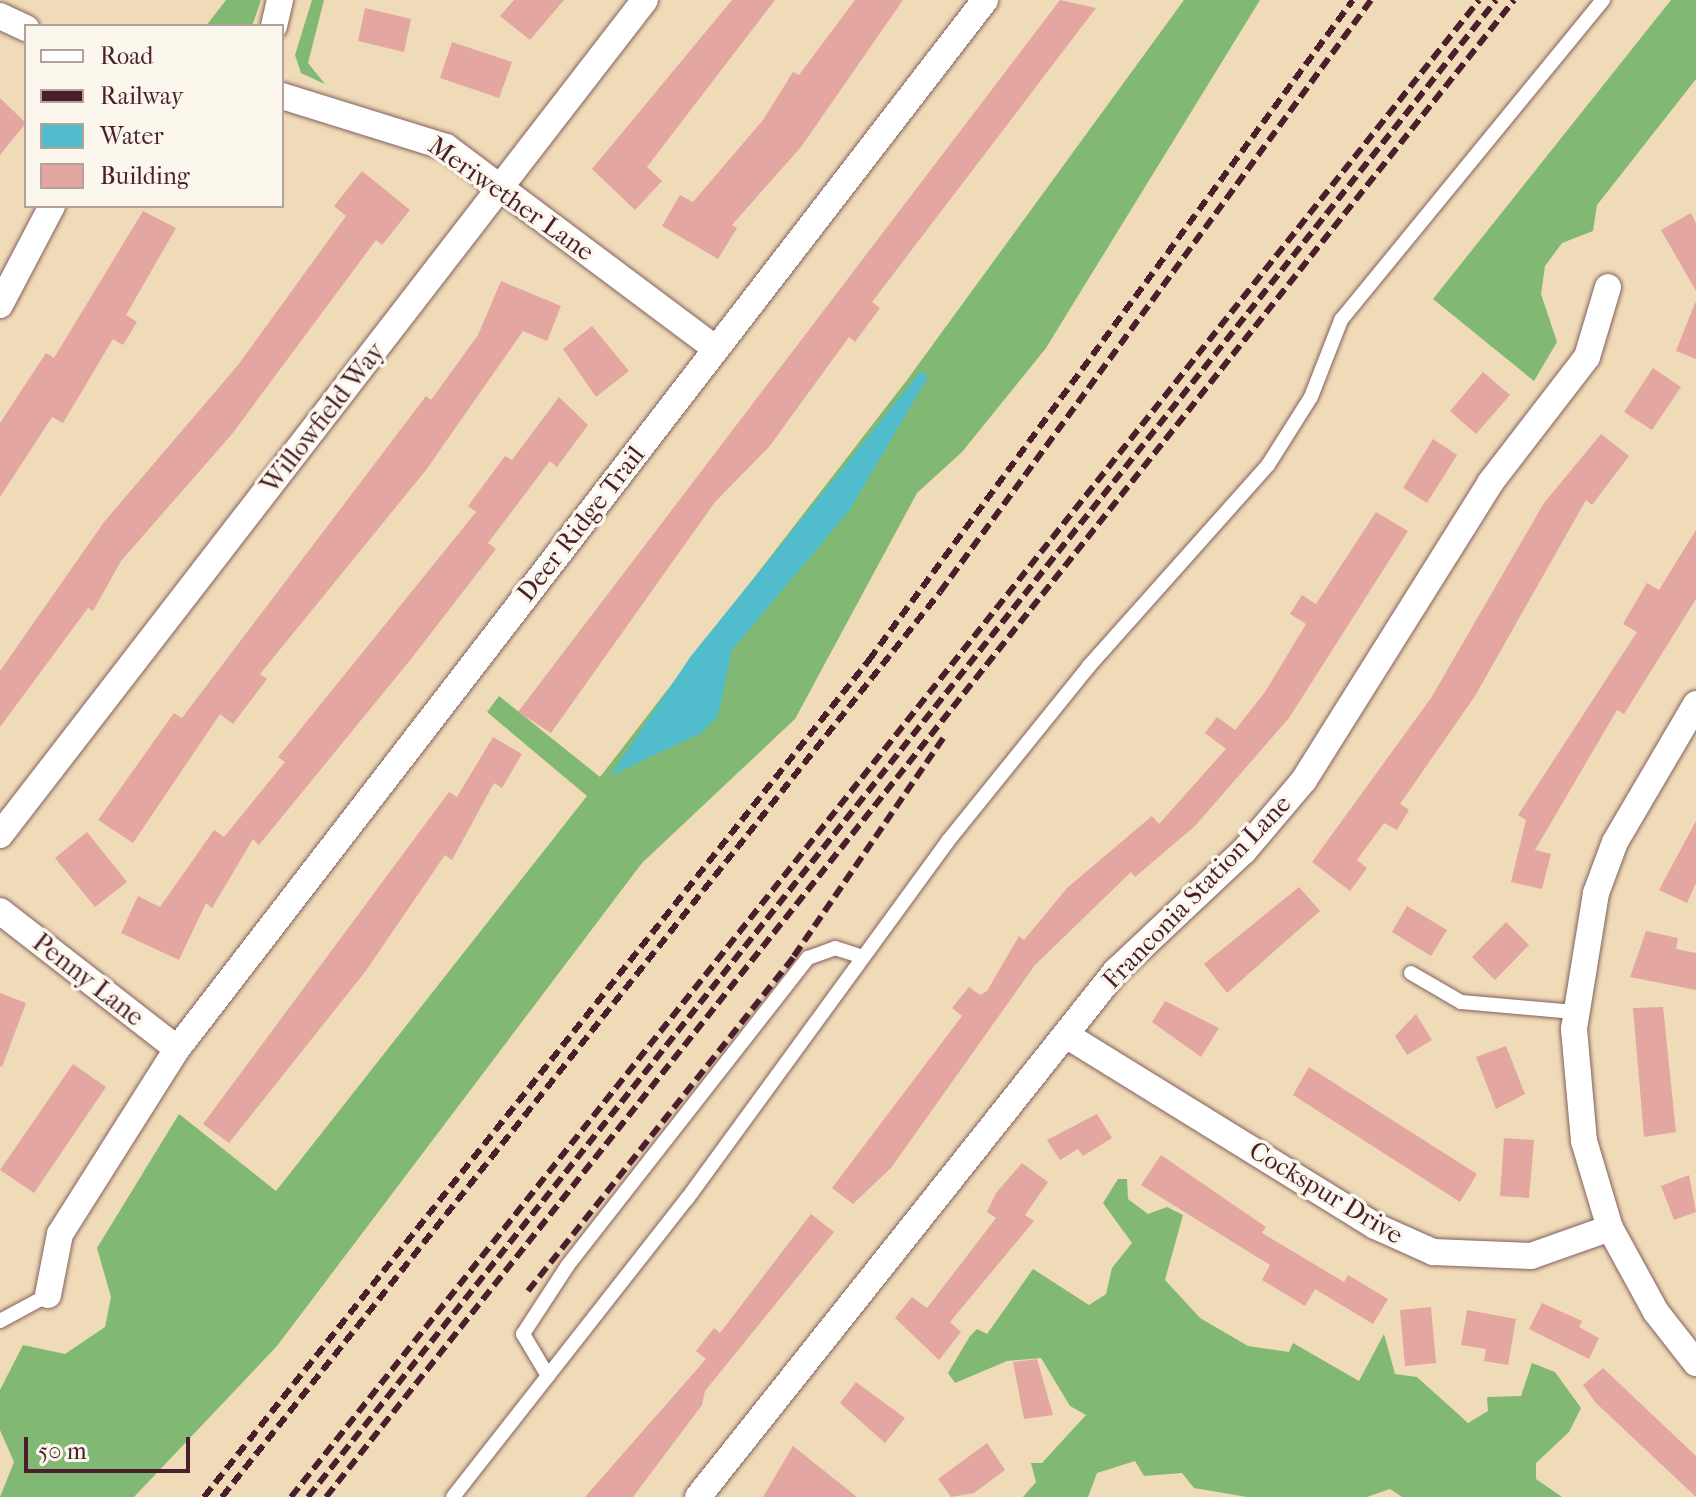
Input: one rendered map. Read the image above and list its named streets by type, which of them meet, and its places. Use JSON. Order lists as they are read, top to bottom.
{
  "streets": {
    "street": [
      "Meriwether Lane",
      "Willowfield Way",
      "Deer Ridge Trail",
      "Franconia Station Lane",
      "Penny Lane",
      "Cockspur Drive"
    ]
  },
  "crossings": [
    ["Meriwether Lane", "Willowfield Way"],
    ["Meriwether Lane", "Deer Ridge Trail"],
    ["Deer Ridge Trail", "Penny Lane"],
    ["Franconia Station Lane", "Cockspur Drive"]
  ],
  "legend": [
    "Road",
    "Railway",
    "Water",
    "Building"
  ],
  "scale_bar": "50 m"
}
